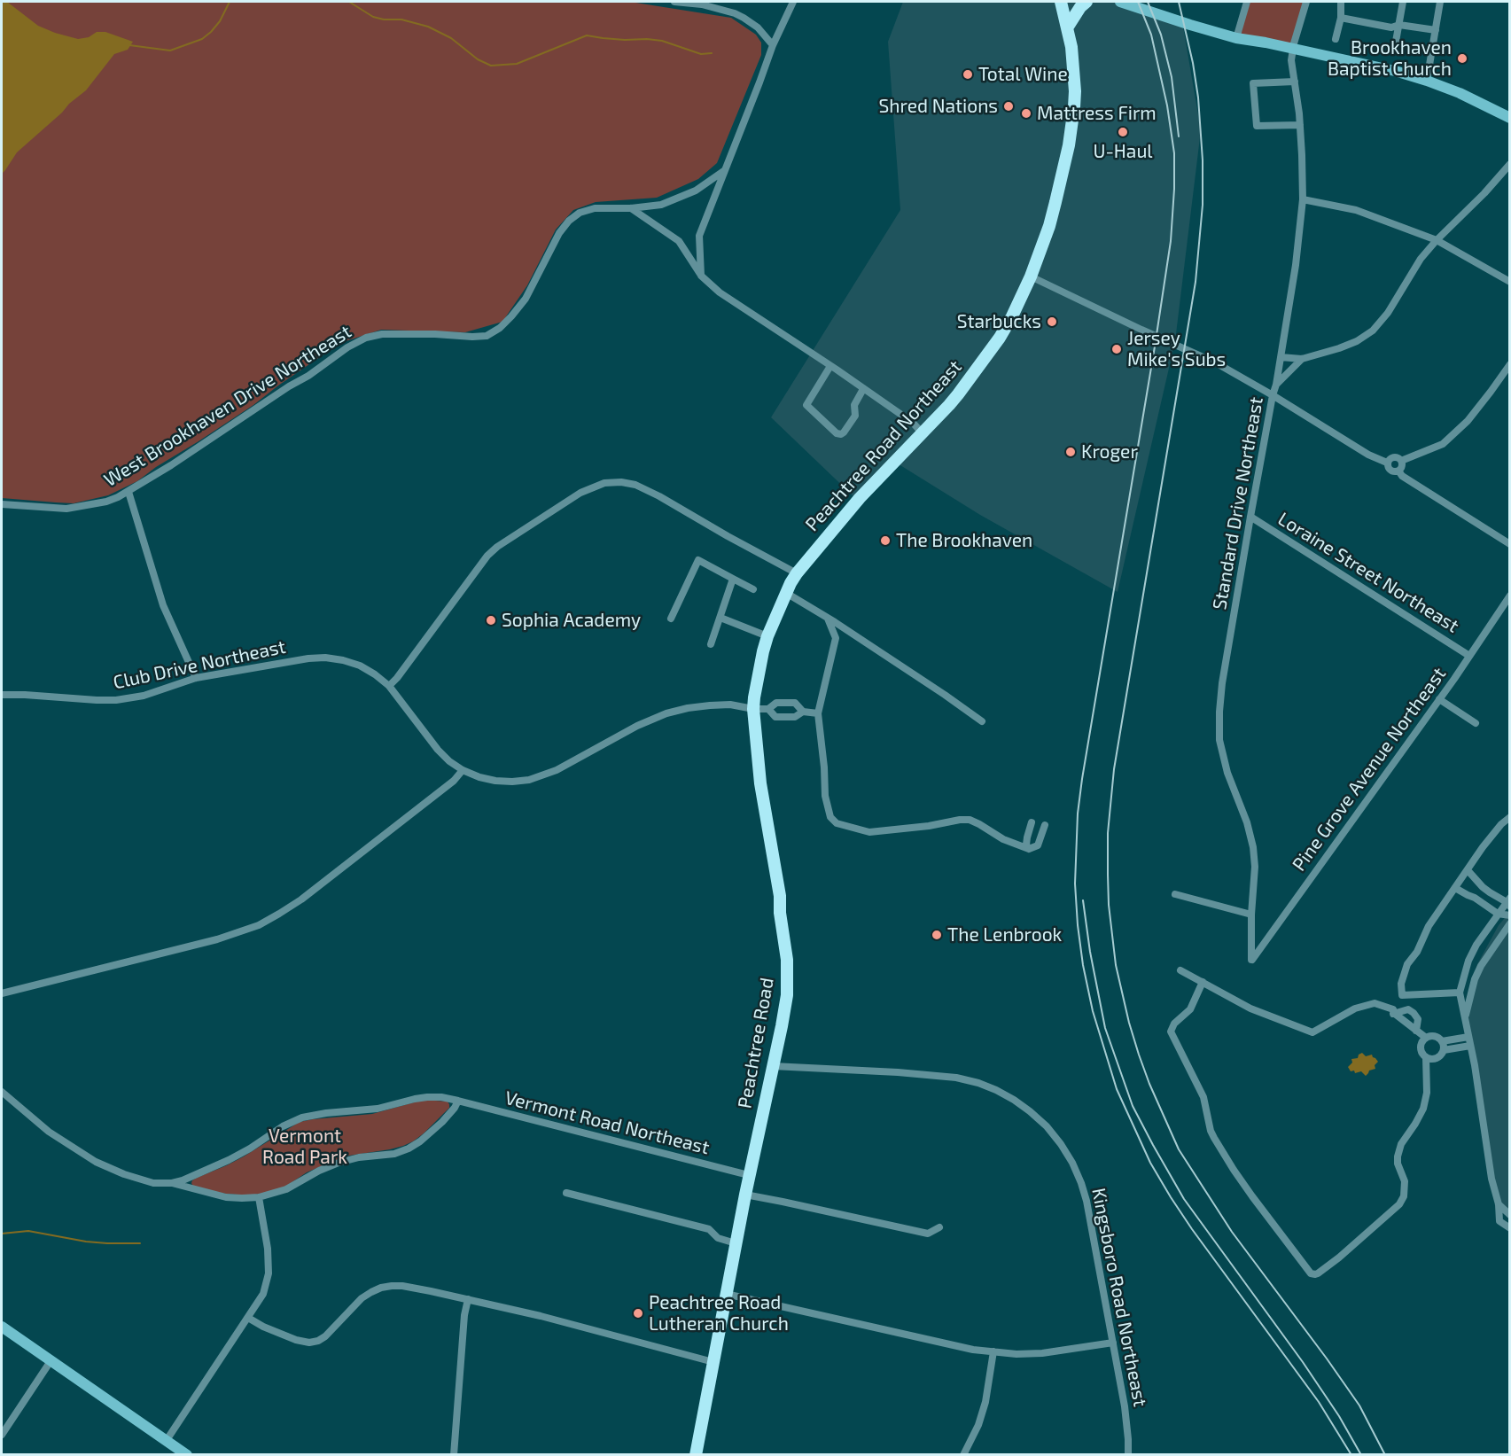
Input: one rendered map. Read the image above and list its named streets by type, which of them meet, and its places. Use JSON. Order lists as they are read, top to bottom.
{
  "streets": {
    "highway": ["Peachtree Road Northeast", "Peachtree Road"],
    "street": [
      "West Brookhaven Drive Northeast",
      "Standard Drive Northeast",
      "Loraine Street Northeast",
      "Club Drive Northeast",
      "Pine Grove Avenue Northeast",
      "Vermont Road Northeast",
      "Kingsboro Road Northeast"
    ]
  },
  "crossings": [
    ["Peachtree Road Northeast", "Peachtree Road"],
    ["Standard Drive Northeast", "Loraine Street Northeast"],
    ["Standard Drive Northeast", "Pine Grove Avenue Northeast"],
    ["Loraine Street Northeast", "Pine Grove Avenue Northeast"],
    ["Club Drive Northeast", "Peachtree Road"],
    ["Peachtree Road", "Vermont Road Northeast"],
    ["Peachtree Road", "Kingsboro Road Northeast"]
  ],
  "parks": ["Vermont Road Park"],
  "places": [
    "Brookhaven Baptist Church",
    "Total Wine",
    "Shred Nations",
    "Mattress Firm",
    "U-Haul",
    "Starbucks",
    "Jersey Mike's Subs",
    "Kroger",
    "The Brookhaven",
    "Sophia Academy",
    "The Lenbrook",
    "Peachtree Road Lutheran Church"
  ]
}
